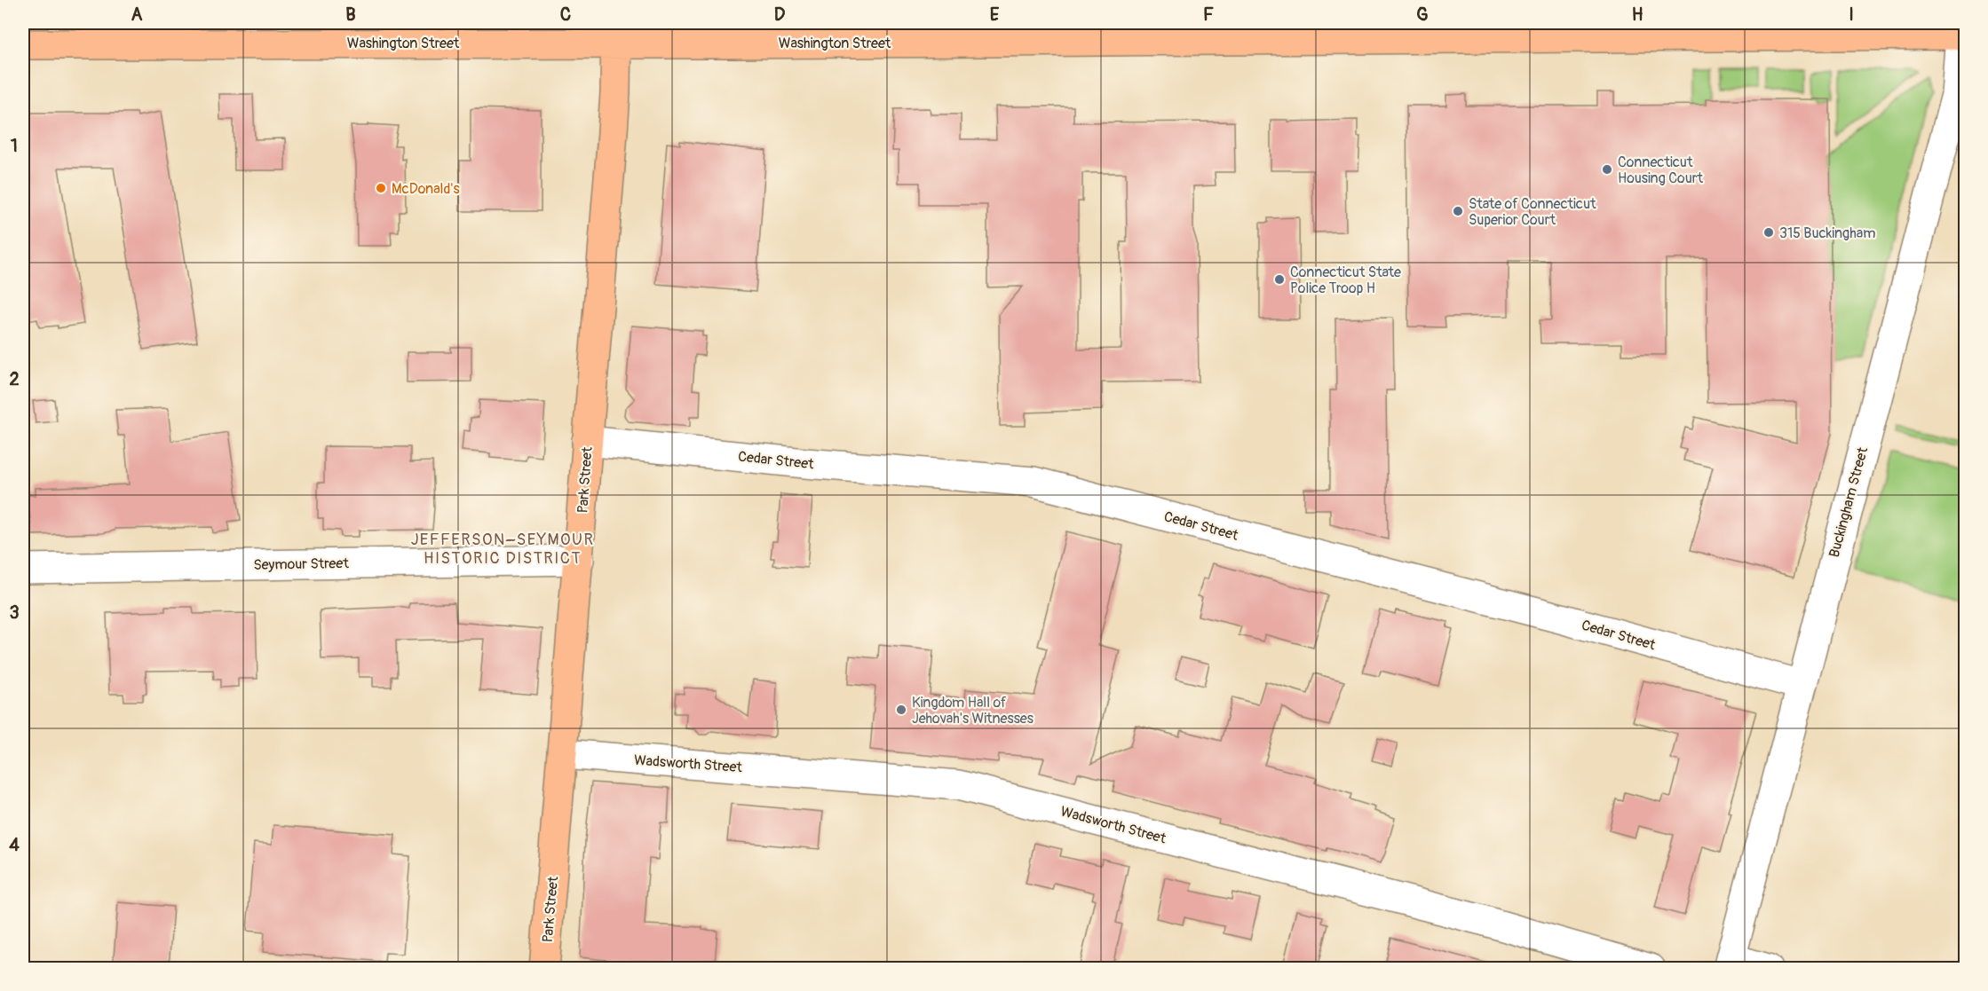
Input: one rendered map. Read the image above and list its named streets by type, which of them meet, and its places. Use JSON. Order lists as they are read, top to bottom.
{
  "streets": {
    "main road": ["Washington Street", "Park Street"],
    "street": [
      "Cedar Street",
      "Buckingham Street",
      "Seymour Street",
      "Wadsworth Street"
    ]
  },
  "crossings": [
    ["Washington Street", "Park Street"],
    ["Washington Street", "Buckingham Street"],
    ["Cedar Street", "Park Street"],
    ["Cedar Street", "Buckingham Street"],
    ["Park Street", "Seymour Street"],
    ["Park Street", "Wadsworth Street"]
  ],
  "districts": ["JEFFERSON–SEYMOUR HISTORIC DISTRICT"],
  "places": [
    "Connecticut Housing Court",
    "McDonald's",
    "State of Connecticut Superior Court",
    "315 Buckingham",
    "Connecticut State Police Troop H",
    "Kingdom Hall of Jehovah's Witnesses"
  ],
  "grid": {
    "columns": [
      "A",
      "B",
      "C",
      "D",
      "E",
      "F",
      "G",
      "H",
      "I"
    ],
    "rows": [
      "1",
      "2",
      "3",
      "4"
    ]
  }
}
